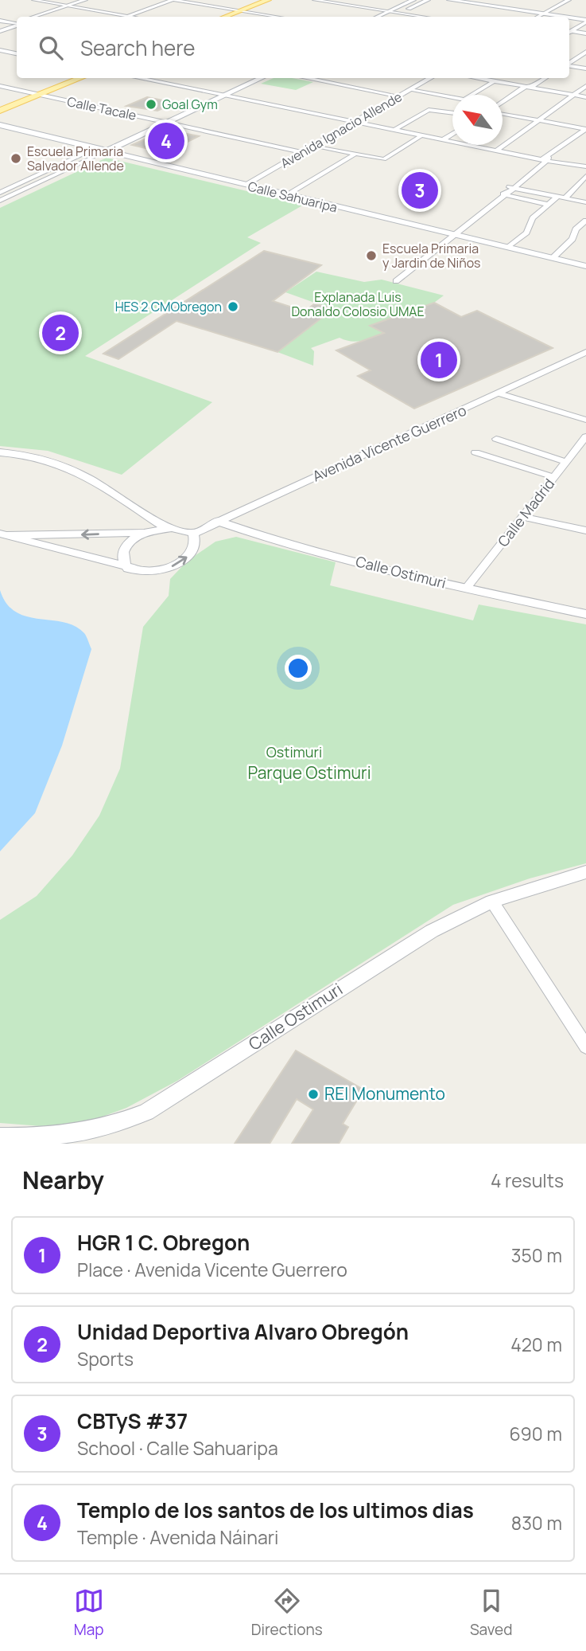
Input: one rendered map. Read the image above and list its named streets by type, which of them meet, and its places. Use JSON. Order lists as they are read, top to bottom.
{
  "streets": {
    "main road": ["Calle Sahuaripa"],
    "street": [
      "Calle Tacale",
      "Avenida Ignacio Allende",
      "Avenida Vicente Guerrero",
      "Calle Madrid",
      "Calle Ostimuri"
    ]
  },
  "crossings": [
    ["Calle Tacale", "Avenida Ignacio Allende"],
    ["Avenida Ignacio Allende", "Calle Sahuaripa"],
    ["Avenida Vicente Guerrero", "Calle Ostimuri"],
    ["Calle Madrid", "Calle Ostimuri"]
  ],
  "parks": ["Explanada Luis Donaldo Colosio UMAE", "Ostimuri", "Parque Ostimuri"],
  "places": [
    "Goal Gym",
    "Escuela Primaria Salvador Allende",
    "Escuela Primaria y Jardin de Niños",
    "HES 2 CMObregon",
    "REI Monumento"
  ],
  "north": "top left",
  "page": {
    "search": "Search here",
    "pins": [
      "4",
      "3",
      "2",
      "1"
    ],
    "heading": ["Nearby", "4 results"],
    "list": [
      {
        "mark": "1",
        "name": "HGR 1 C. Obregon",
        "note": "Place · Avenida Vicente Guerrero",
        "value": "350 m"
      },
      {
        "mark": "2",
        "name": "Unidad Deportiva Alvaro Obregón",
        "note": "Sports",
        "value": "420 m"
      },
      {
        "mark": "3",
        "name": "CBTyS #37",
        "note": "School · Calle Sahuaripa",
        "value": "690 m"
      },
      {
        "mark": "4",
        "name": "Templo de los santos de los ultimos dias",
        "note": "Temple · Avenida Náinari",
        "value": "830 m"
      }
    ],
    "nav": ["Map", "Directions", "Saved"]
  }
}
